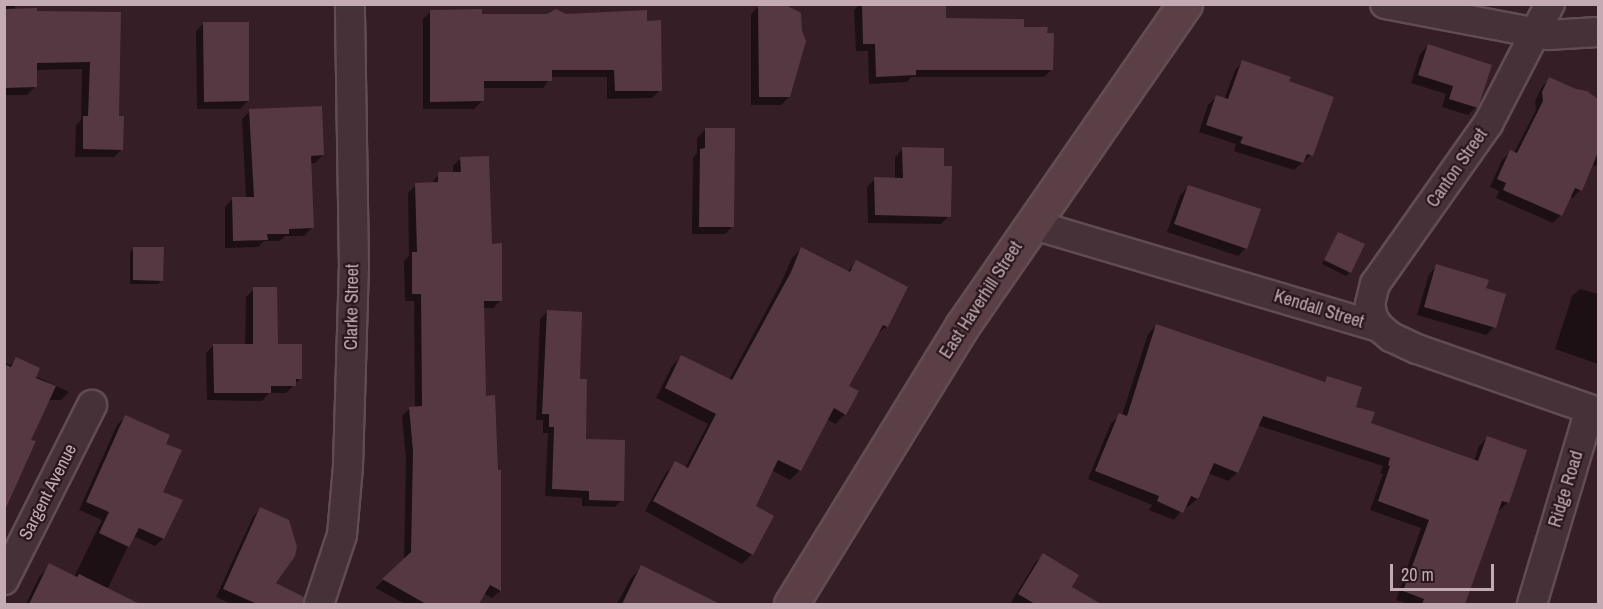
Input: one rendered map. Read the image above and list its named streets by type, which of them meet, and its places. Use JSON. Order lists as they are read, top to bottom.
{
  "streets": {
    "main road": ["East Haverhill Street"],
    "street": [
      "Canton Street",
      "Clarke Street",
      "Kendall Street",
      "Ridge Road",
      "Sargent Avenue"
    ]
  },
  "crossings": [
    ["Canton Street", "Kendall Street"],
    ["East Haverhill Street", "Kendall Street"],
    ["Kendall Street", "Ridge Road"]
  ],
  "scale_bar": "20 m"
}
